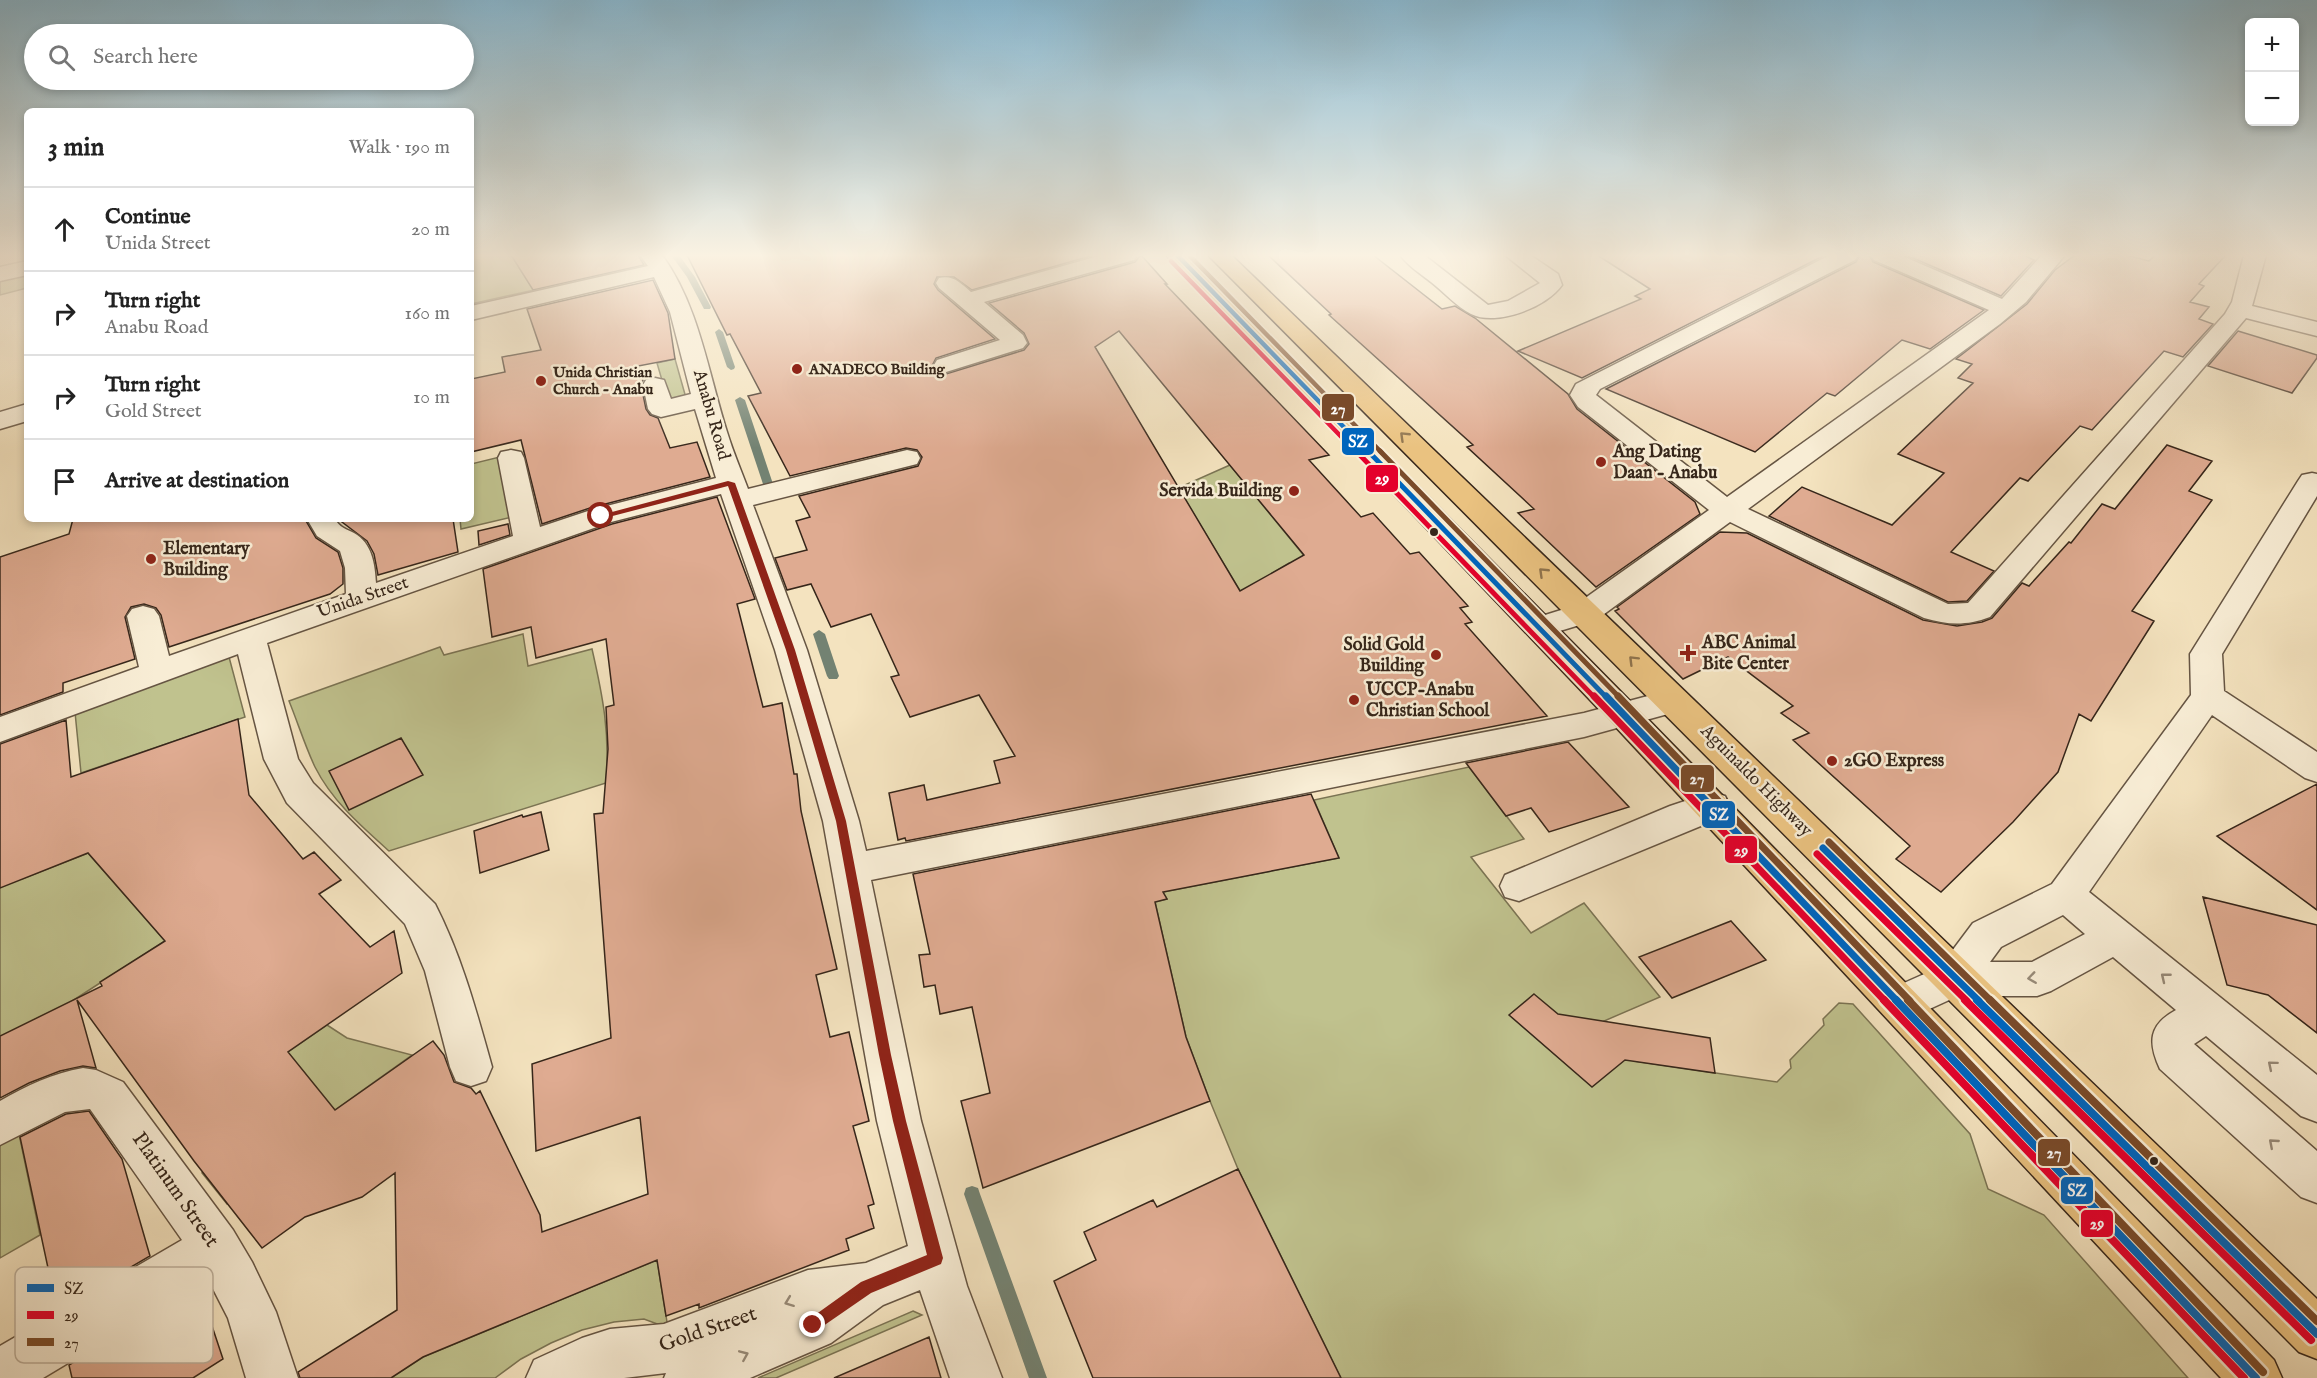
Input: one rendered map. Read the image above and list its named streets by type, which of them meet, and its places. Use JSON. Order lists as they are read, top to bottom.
{
  "streets": {
    "highway": ["Aguinaldo Highway"],
    "street": [
      "Anabu Road",
      "Unida Street",
      "Platinum Street",
      "Gold Street"
    ]
  },
  "crossings": [
    ["Anabu Road", "Unida Street"],
    ["Anabu Road", "Gold Street"]
  ],
  "places": {
    "other": [
      "ANADECO Building",
      "Unida Christian Church - Anabu",
      "Ang Dating Daan - Anabu",
      "Servida Building",
      "Elementary Building",
      "Solid Gold Building",
      "UCCP-Anabu Christian School",
      "2GO Express"
    ],
    "health": ["ABC Animal Bite Center"]
  },
  "lines": ["transit line SZ", "transit line 29", "transit line 27"],
  "legend": ["SZ", "29", "27"],
  "page": {
    "map_buttons": ["+", "−"],
    "search": "Search here",
    "heading": ["3 min", "Walk · 190 m"],
    "list": [
      ["Continue", "Unida Street", "20 m"],
      ["Turn right", "Anabu Road", "160 m"],
      ["Turn right", "Gold Street", "10 m"],
      "Arrive at destination"
    ]
  }
}
